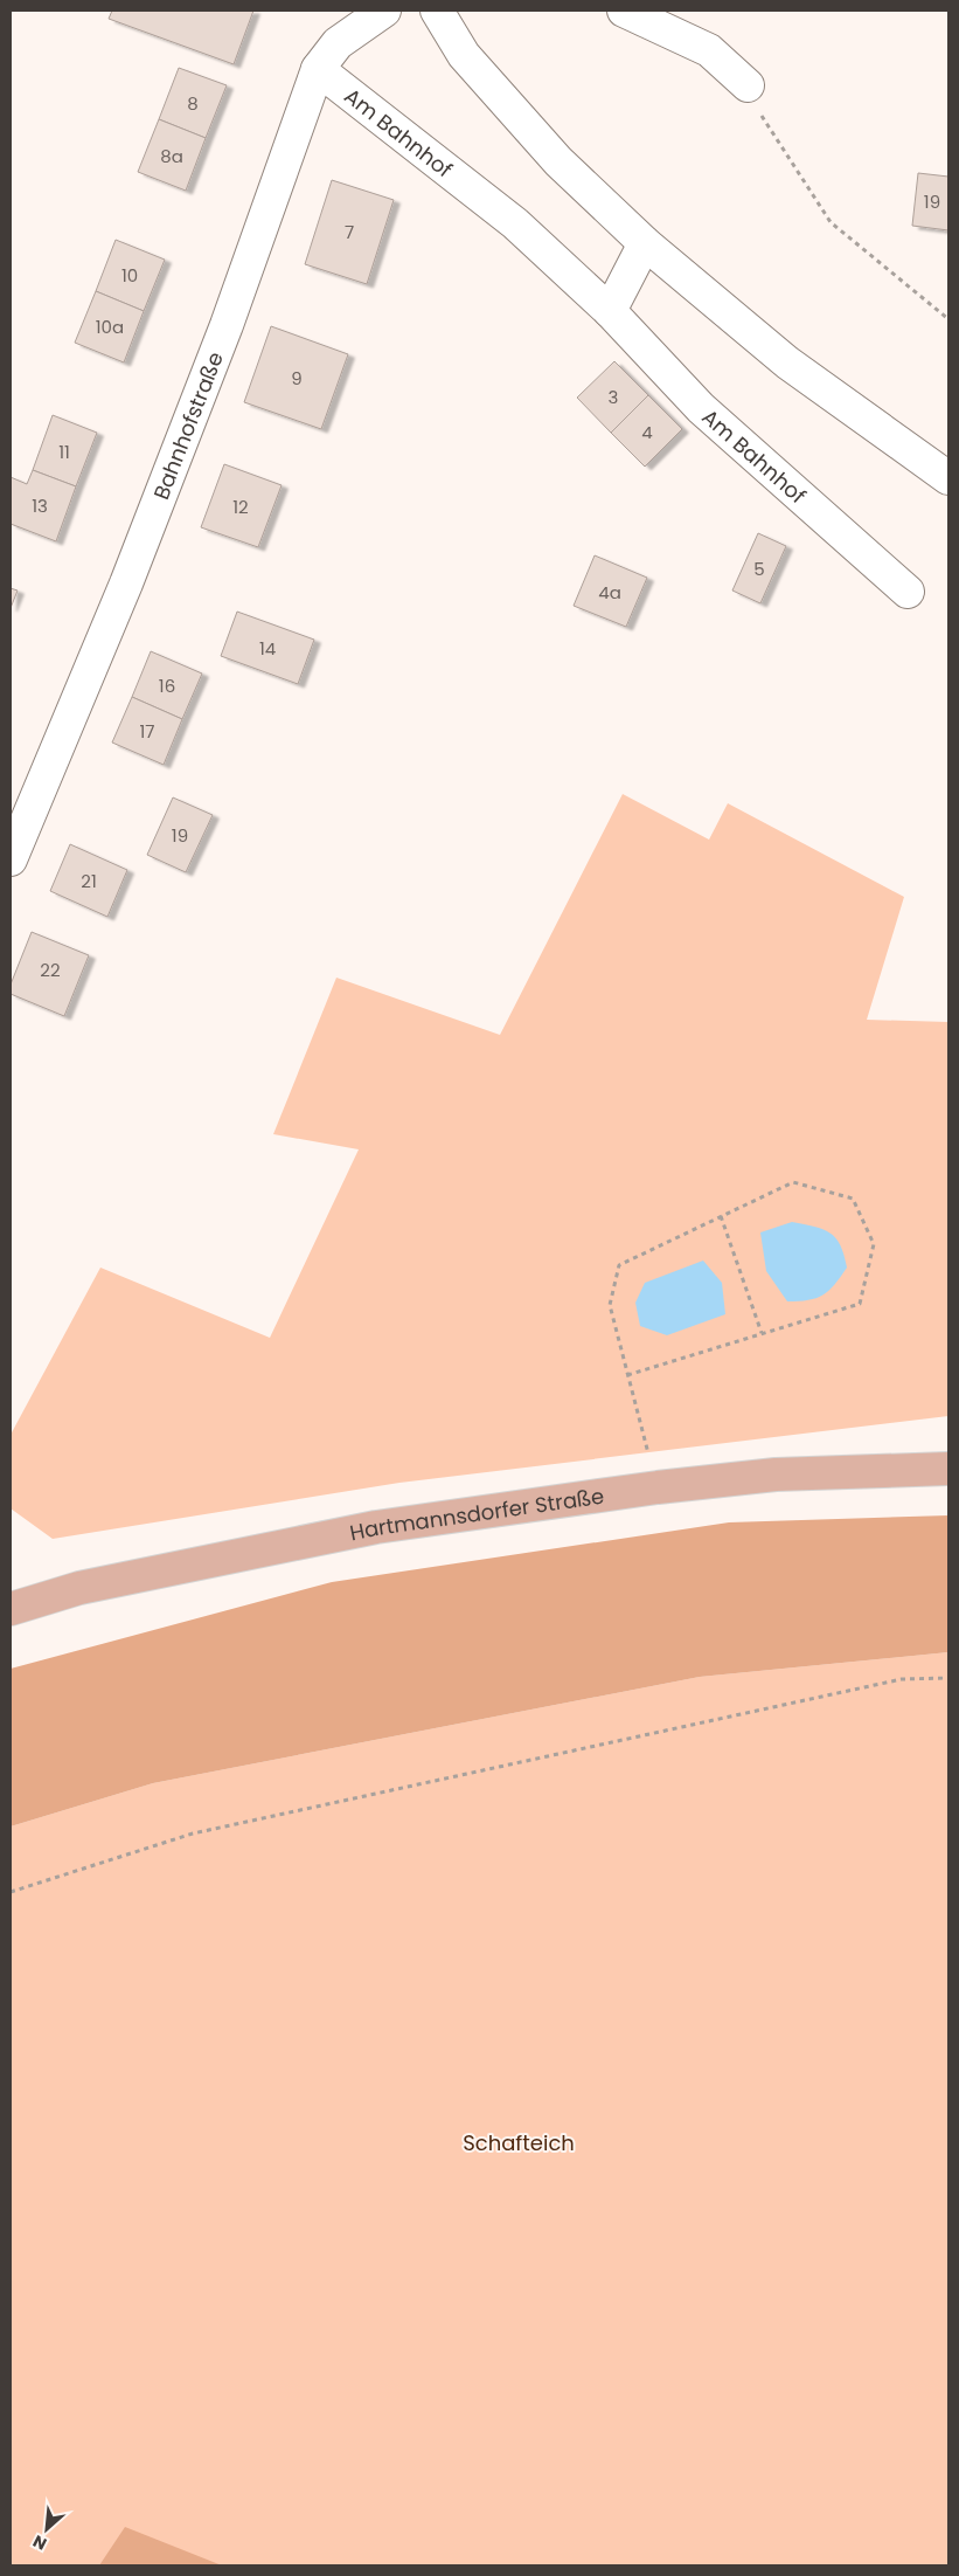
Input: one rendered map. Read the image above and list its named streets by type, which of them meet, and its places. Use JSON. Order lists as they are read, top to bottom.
{
  "streets": {
    "main road": ["Hartmannsdorfer Straße"],
    "street": ["Am Bahnhof", "Bahnhofstraße"]
  },
  "crossings": [
    ["Am Bahnhof", "Bahnhofstraße"]
  ],
  "parks": ["Schafteich"],
  "house_numbers": [
    "8",
    "8a",
    "19",
    "7",
    "10",
    "10a",
    "9",
    "3",
    "4",
    "11",
    "13",
    "12",
    "5",
    "4a",
    "14",
    "16",
    "17",
    "19",
    "21",
    "22"
  ],
  "north": "bottom left"
}
